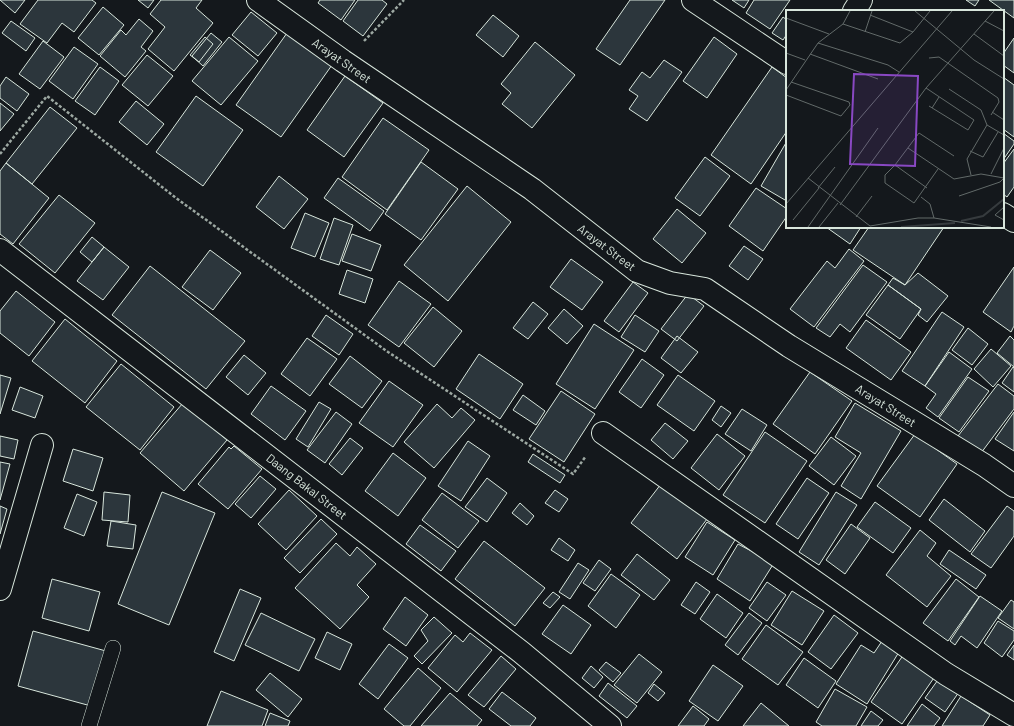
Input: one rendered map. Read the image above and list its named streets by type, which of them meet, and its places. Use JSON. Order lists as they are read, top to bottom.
{
  "streets": {
    "street": ["Arayat Street", "Daang Bakal Street"]
  }
}
